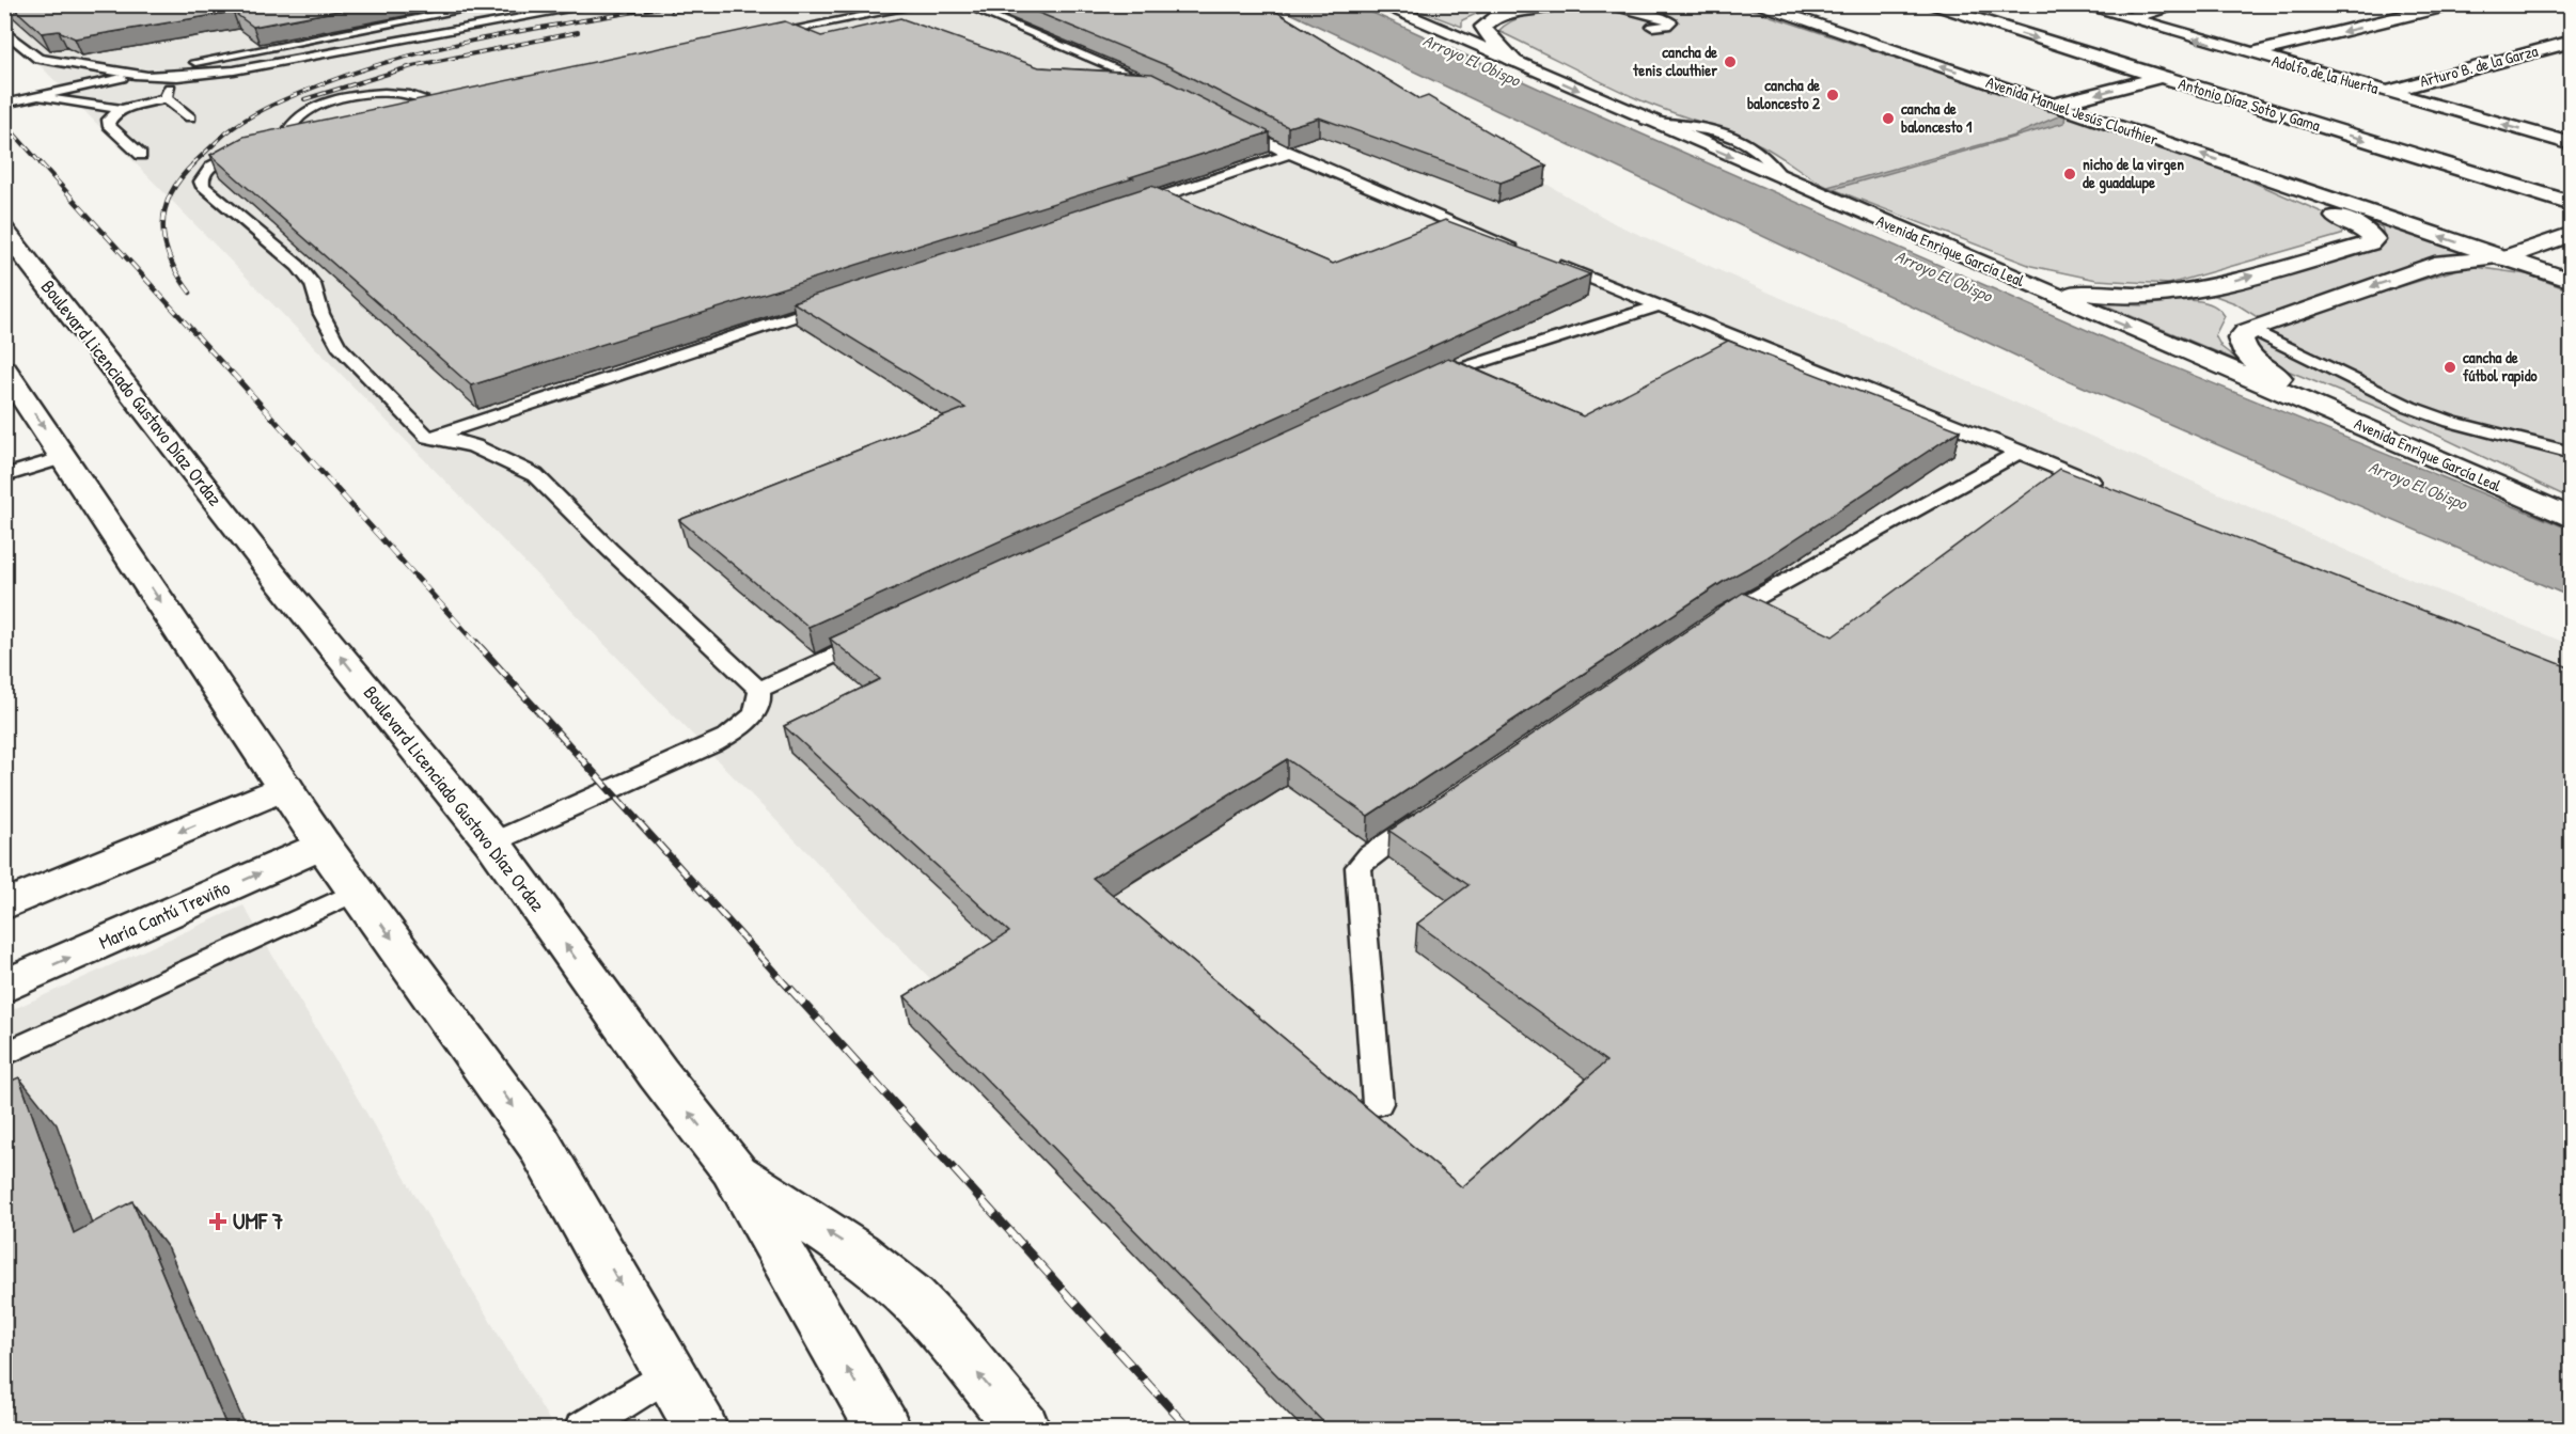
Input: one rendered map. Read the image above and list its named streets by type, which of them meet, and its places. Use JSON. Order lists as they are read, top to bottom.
{
  "streets": {
    "street": [
      "Arturo B. de la Garza",
      "Adolfo de la Huerta",
      "Antonio Díaz Soto y Gama",
      "Avenida Manuel Jesús Clouthier",
      "Avenida Enrique García Leal",
      "Boulevard Licenciado Gustavo Díaz Ordaz",
      "María Cantú Treviño"
    ]
  },
  "crossings": [
    ["Arturo B. de la Garza", "Adolfo de la Huerta"]
  ],
  "one_way": ["Avenida Enrique García Leal"],
  "water": ["Arroyo El Obispo"],
  "places": {
    "other": [
      "cancha de tenis clouthier",
      "cancha de baloncesto 2",
      "cancha de baloncesto 1",
      "nicho de la virgen de guadalupe",
      "cancha de fútbol rapido"
    ],
    "health": ["UMF 7"]
  }
}
